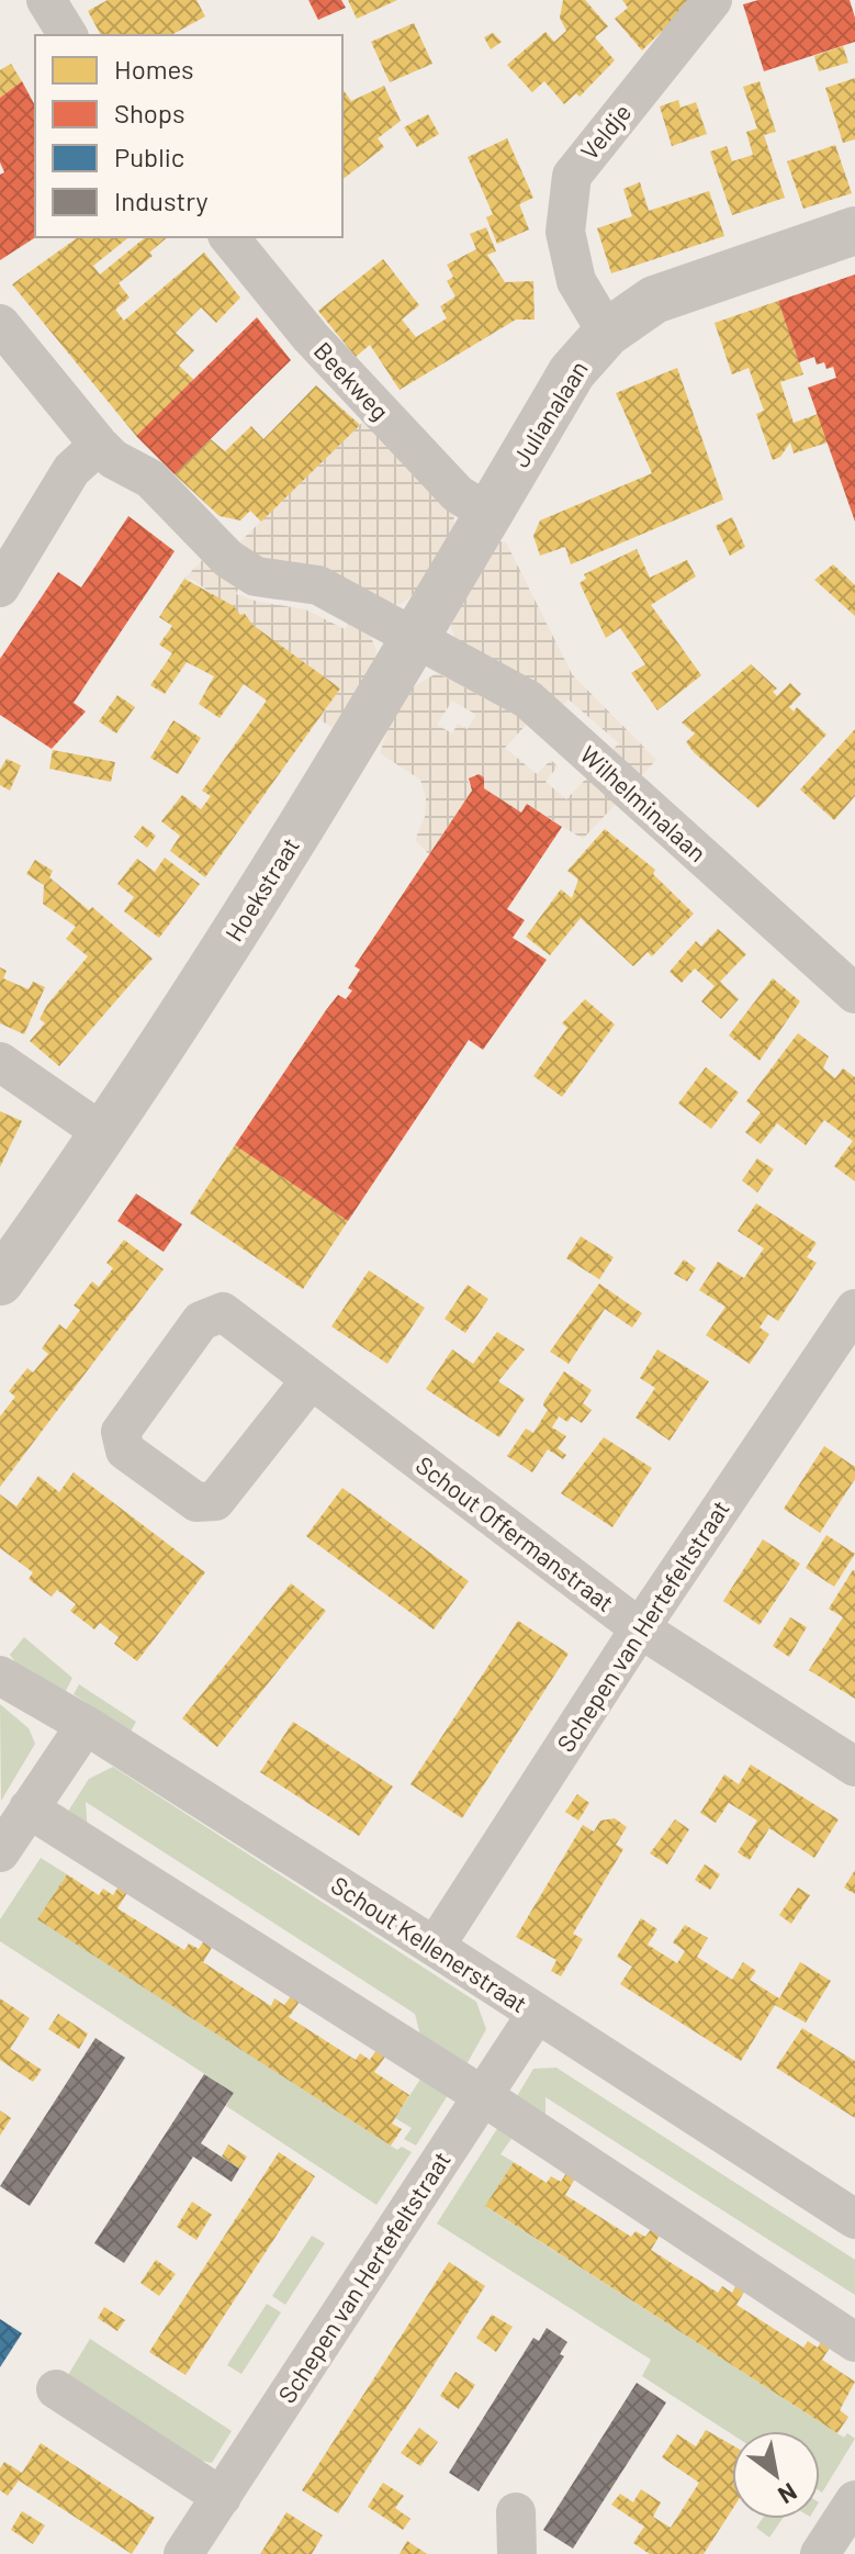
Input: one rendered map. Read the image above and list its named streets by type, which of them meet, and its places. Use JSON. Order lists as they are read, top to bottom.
{
  "streets": {
    "street": [
      "Veldje",
      "Beekweg",
      "Julianalaan",
      "Wilhelminalaan",
      "Hoekstraat",
      "Schout Offermanstraat",
      "Schepen van Hertefeltstraat",
      "Schout Kellenerstraat"
    ]
  },
  "crossings": [
    ["Veldje", "Julianalaan"],
    ["Beekweg", "Julianalaan"],
    ["Julianalaan", "Wilhelminalaan"],
    ["Julianalaan", "Hoekstraat"],
    ["Wilhelminalaan", "Hoekstraat"],
    ["Schout Offermanstraat", "Schepen van Hertefeltstraat"],
    ["Schepen van Hertefeltstraat", "Schout Kellenerstraat"]
  ],
  "legend": [
    "Homes",
    "Shops",
    "Public",
    "Industry"
  ],
  "north": "bottom right"
}
